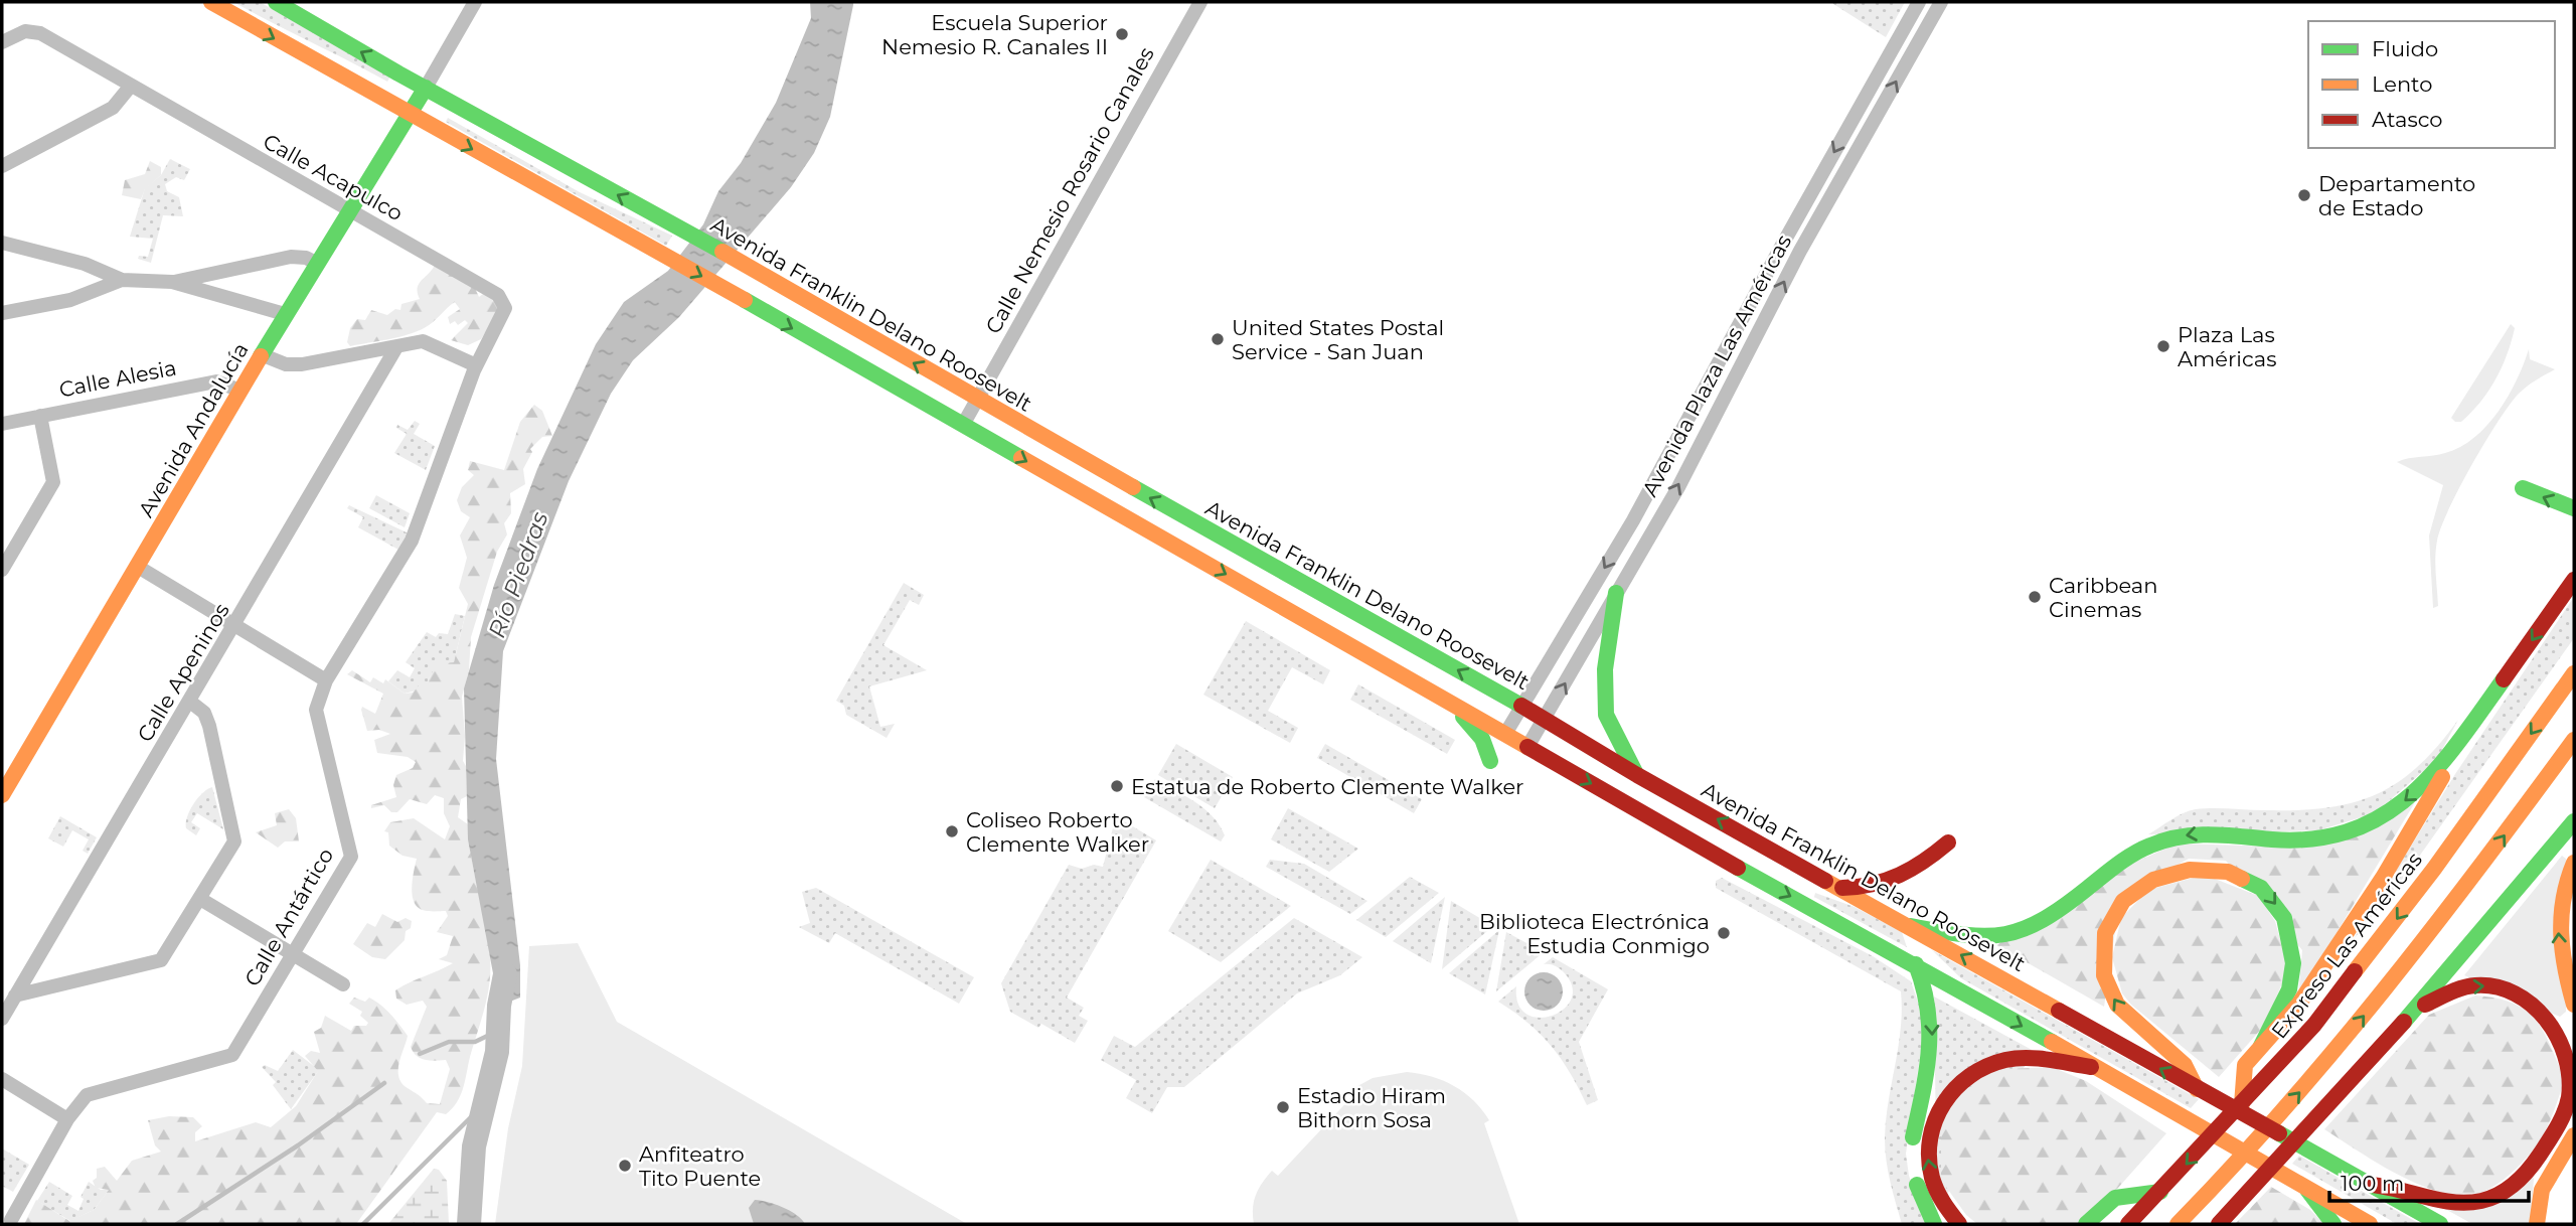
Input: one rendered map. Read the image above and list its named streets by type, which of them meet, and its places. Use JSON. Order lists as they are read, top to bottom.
{
  "streets": {
    "main road": ["Avenida Franklin Delano Roosevelt", "Avenida Andalucía", "Expreso Las Américas"],
    "street": [
      "Calle Acapulco",
      "Calle Nemesio Rosario Canales",
      "Avenida Plaza Las Américas",
      "Calle Alesia",
      "Calle Apeninos",
      "Calle Antártico"
    ]
  },
  "crossings": [
    ["Calle Acapulco", "Avenida Andalucía"],
    ["Calle Acapulco", "Calle Antártico"],
    ["Calle Nemesio Rosario Canales", "Avenida Franklin Delano Roosevelt"],
    ["Avenida Franklin Delano Roosevelt", "Avenida Plaza Las Américas"],
    ["Avenida Franklin Delano Roosevelt", "Avenida Andalucía"],
    ["Calle Alesia", "Avenida Andalucía"]
  ],
  "water": ["Río Piedras"],
  "places": [
    "Escuela Superior Nemesio R. Canales II",
    "Departamento de Estado",
    "United States Postal Service - San Juan",
    "Plaza Las Américas",
    "Caribbean Cinemas",
    "Estatua de Roberto Clemente Walker",
    "Coliseo Roberto Clemente Walker",
    "Biblioteca Electrónica Estudia Conmigo",
    "Estadio Hiram Bithorn Sosa",
    "Anfiteatro Tito Puente"
  ],
  "legend": ["Fluido", "Lento", "Atasco"],
  "scale_bar": "100 m"
}
